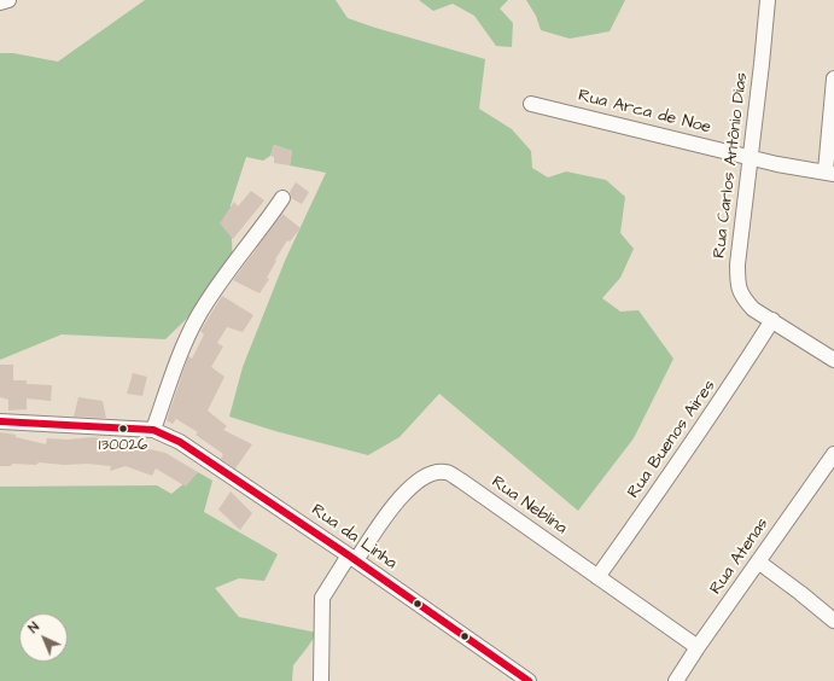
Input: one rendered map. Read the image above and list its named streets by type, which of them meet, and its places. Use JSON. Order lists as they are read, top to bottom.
{
  "streets": {
    "street": [
      "Rua Arca de Noe",
      "Rua Carlos Antônio Dias",
      "Rua Buenos Aires",
      "Rua Neblina",
      "Rua da Linha",
      "Rua Atenas"
    ]
  },
  "crossings": [
    ["Rua Arca de Noe", "Rua Carlos Antônio Dias"],
    ["Rua Carlos Antônio Dias", "Rua Buenos Aires"],
    ["Rua Buenos Aires", "Rua Neblina"],
    ["Rua Neblina", "Rua da Linha"],
    ["Rua Neblina", "Rua Atenas"]
  ],
  "places": ["130026"],
  "north": "top left"
}
